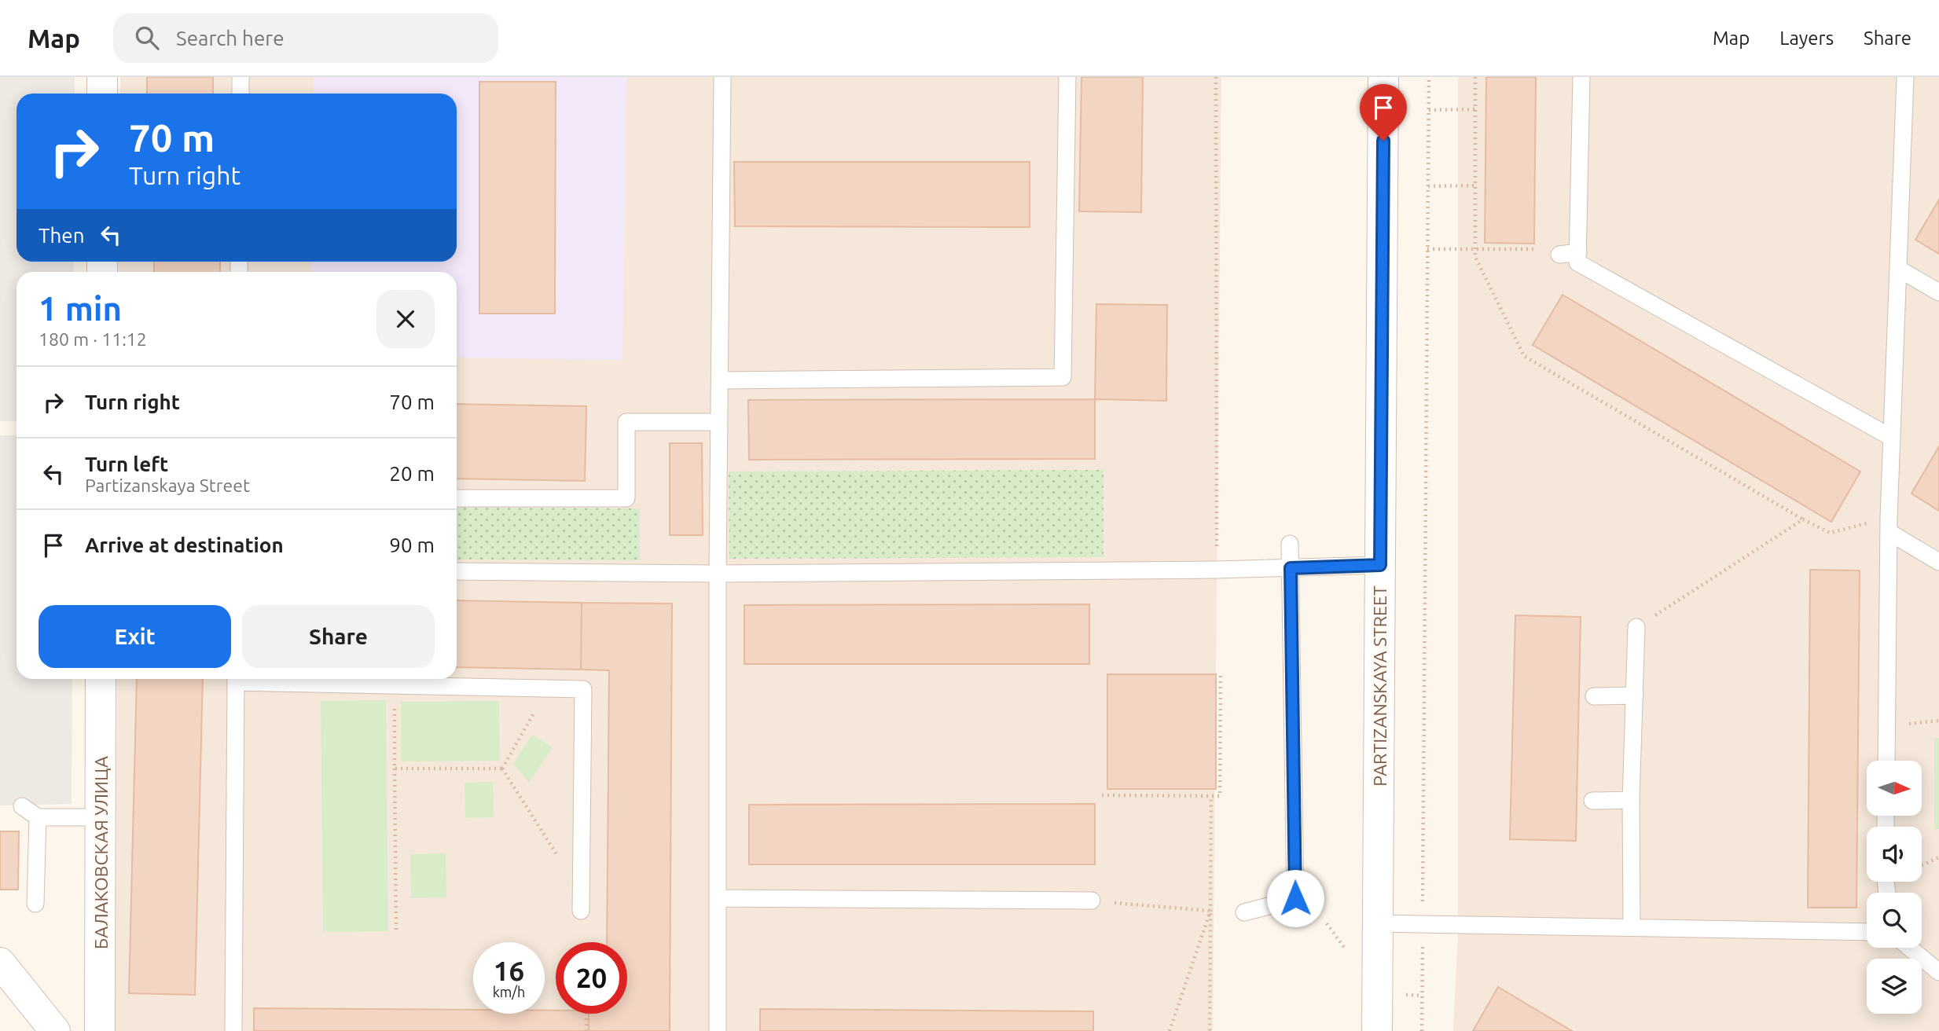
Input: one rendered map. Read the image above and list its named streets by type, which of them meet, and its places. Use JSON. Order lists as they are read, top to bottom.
{
  "streets": {
    "street": ["PARTIZANSKAYA STREET", "БАЛАКОВСКАЯ УЛИЦА"]
  },
  "north": "right",
  "page": {
    "header": "Map",
    "search": "Search here",
    "nav": ["Map", "Layers", "Share"],
    "turn": ["70 m", "Turn right"],
    "then": "Then",
    "heading": ["1 min", "180 m · 11:12"],
    "list": [
      {
        "name": "Turn right",
        "value": "70 m"
      },
      {
        "name": "Turn left",
        "note": "Partizanskaya Street",
        "value": "20 m"
      },
      {
        "name": "Arrive at destination",
        "value": "90 m"
      }
    ],
    "buttons": ["Exit", "Share"],
    "speed": "16 km/h",
    "limit": "20"
  }
}
